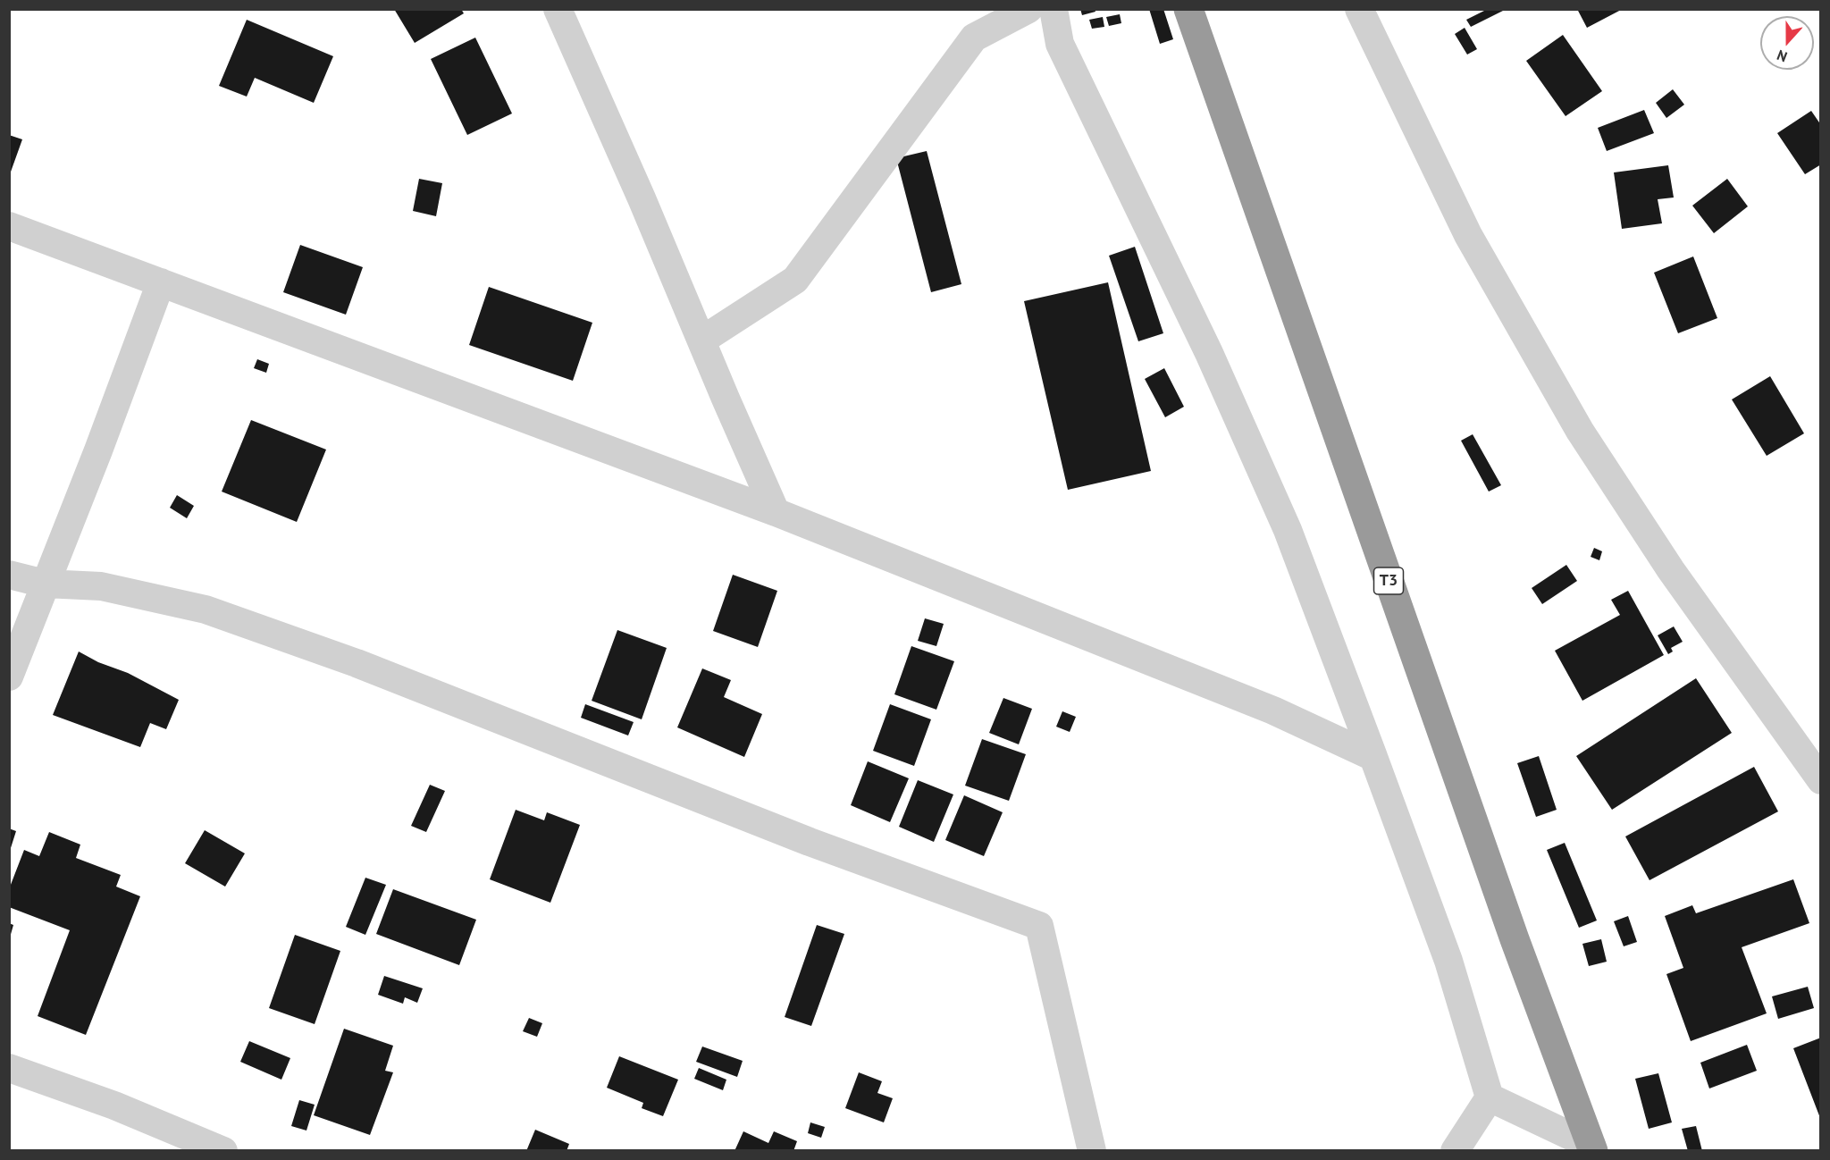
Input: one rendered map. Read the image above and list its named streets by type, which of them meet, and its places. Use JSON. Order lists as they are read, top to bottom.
{
  "streets": {
    "highway": ["T3"]
  },
  "north": "bottom"
}
